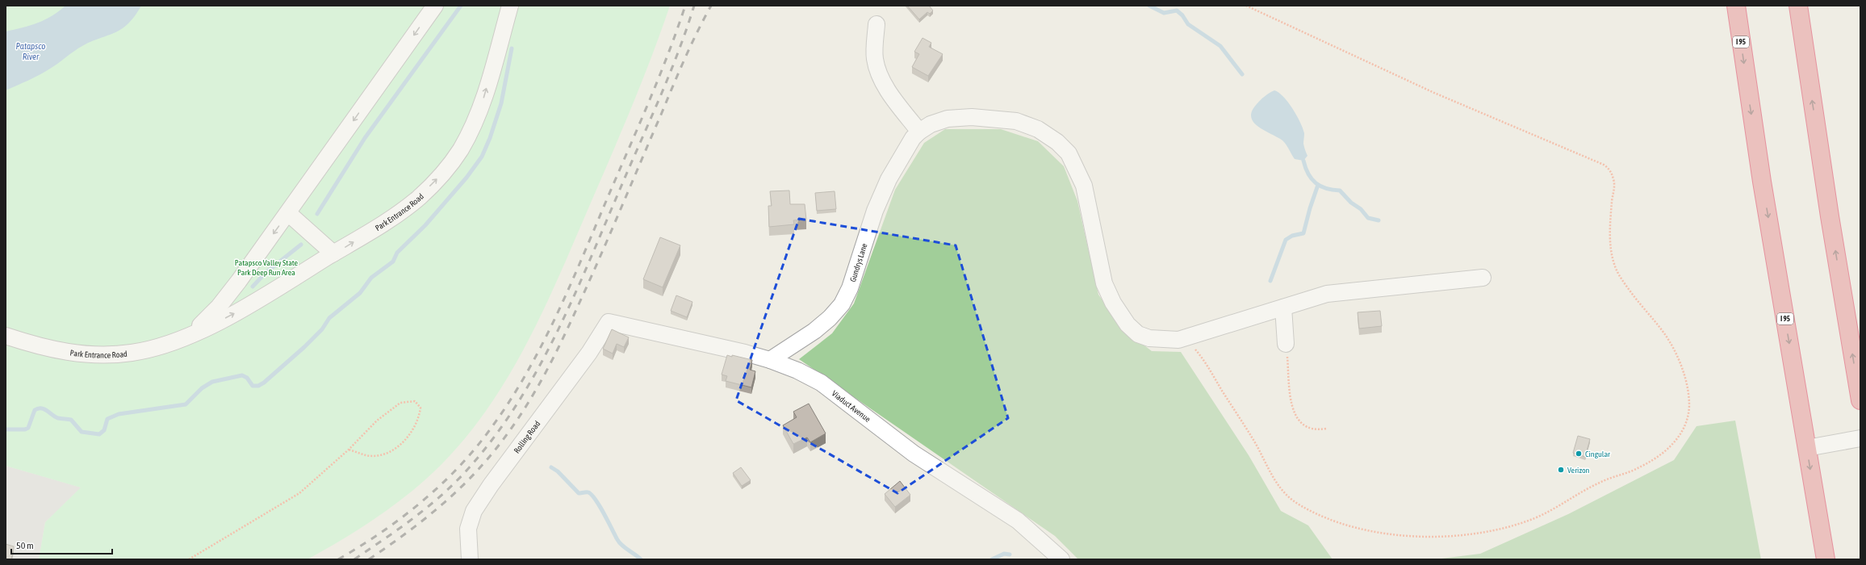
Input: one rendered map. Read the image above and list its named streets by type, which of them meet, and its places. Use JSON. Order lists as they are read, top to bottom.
{
  "streets": {
    "highway": ["I 95"],
    "street": [
      "Park Entrance Road",
      "Gundrys Lane",
      "Viaduct Avenue",
      "Rolling Road"
    ]
  },
  "crossings": [
    ["Gundrys Lane", "Viaduct Avenue"],
    ["Viaduct Avenue", "Rolling Road"]
  ],
  "water": ["Patapsco River"],
  "parks": ["Patapsco Valley State Park Deep Run Area"],
  "places": ["Cingular", "Verizon"],
  "scale_bar": "50 m"
}
